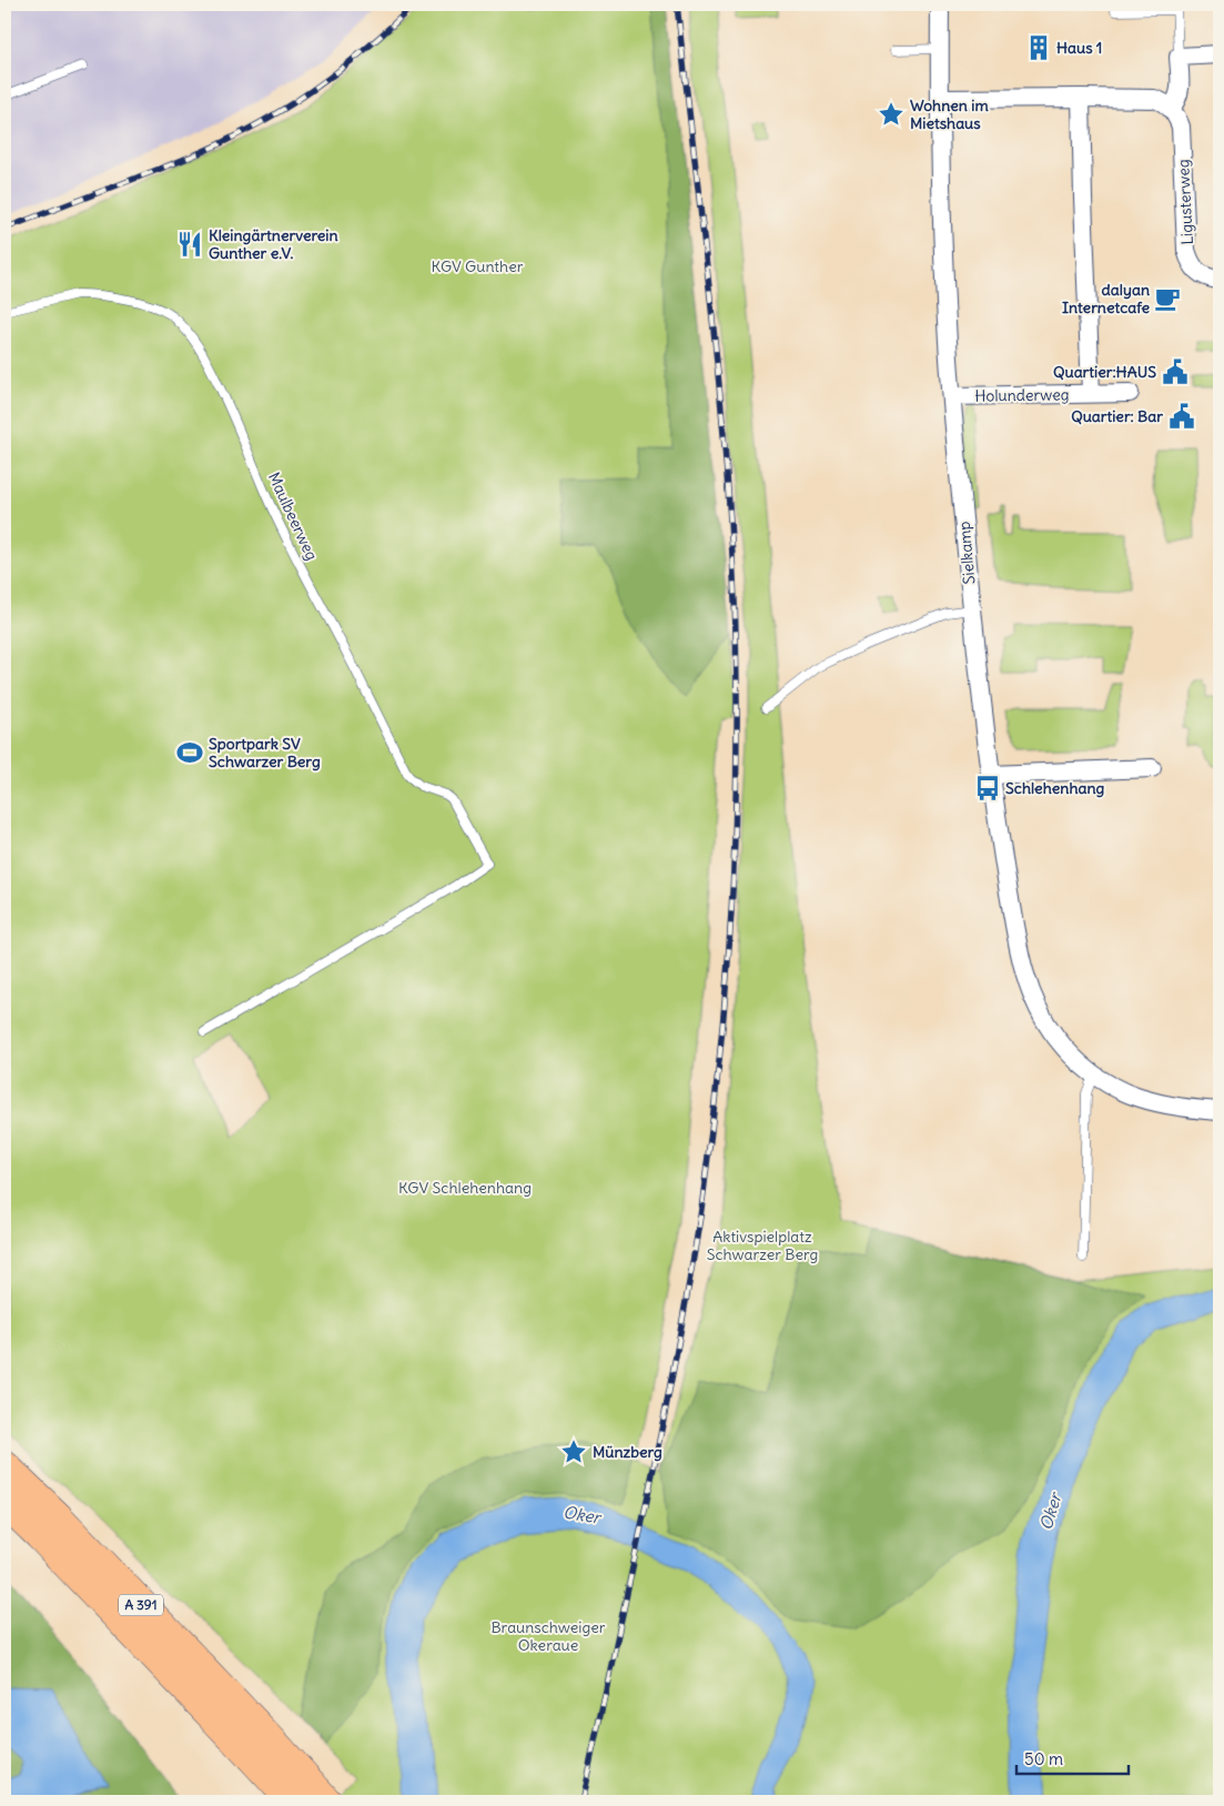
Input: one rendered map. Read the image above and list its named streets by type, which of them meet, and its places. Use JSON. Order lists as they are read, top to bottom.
{
  "streets": {
    "highway": ["A 391"],
    "street": ["Ligusterweg", "Holunderweg", "Sielkamp"],
    "lane": ["Maulbeerweg"]
  },
  "crossings": [
    ["Holunderweg", "Sielkamp"]
  ],
  "water": ["Oker"],
  "parks": [
    "KGV Gunther",
    "KGV Schlehenhang",
    "Aktivspielplatz Schwarzer Berg",
    "Braunschweiger Okeraue"
  ],
  "places": {
    "building": ["Haus 1"],
    "place": ["Wohnen im Mietshaus", "Münzberg"],
    "restaurant": ["Kleingärtnerverein Gunther e.V."],
    "cafe": ["dalyan Internetcafe"],
    "public building": ["Quartier:HAUS", "Quartier: Bar"],
    "sports": ["Sportpark SV Schwarzer Berg"],
    "bus stop": ["Schlehenhang"]
  },
  "scale_bar": "50 m"
}
